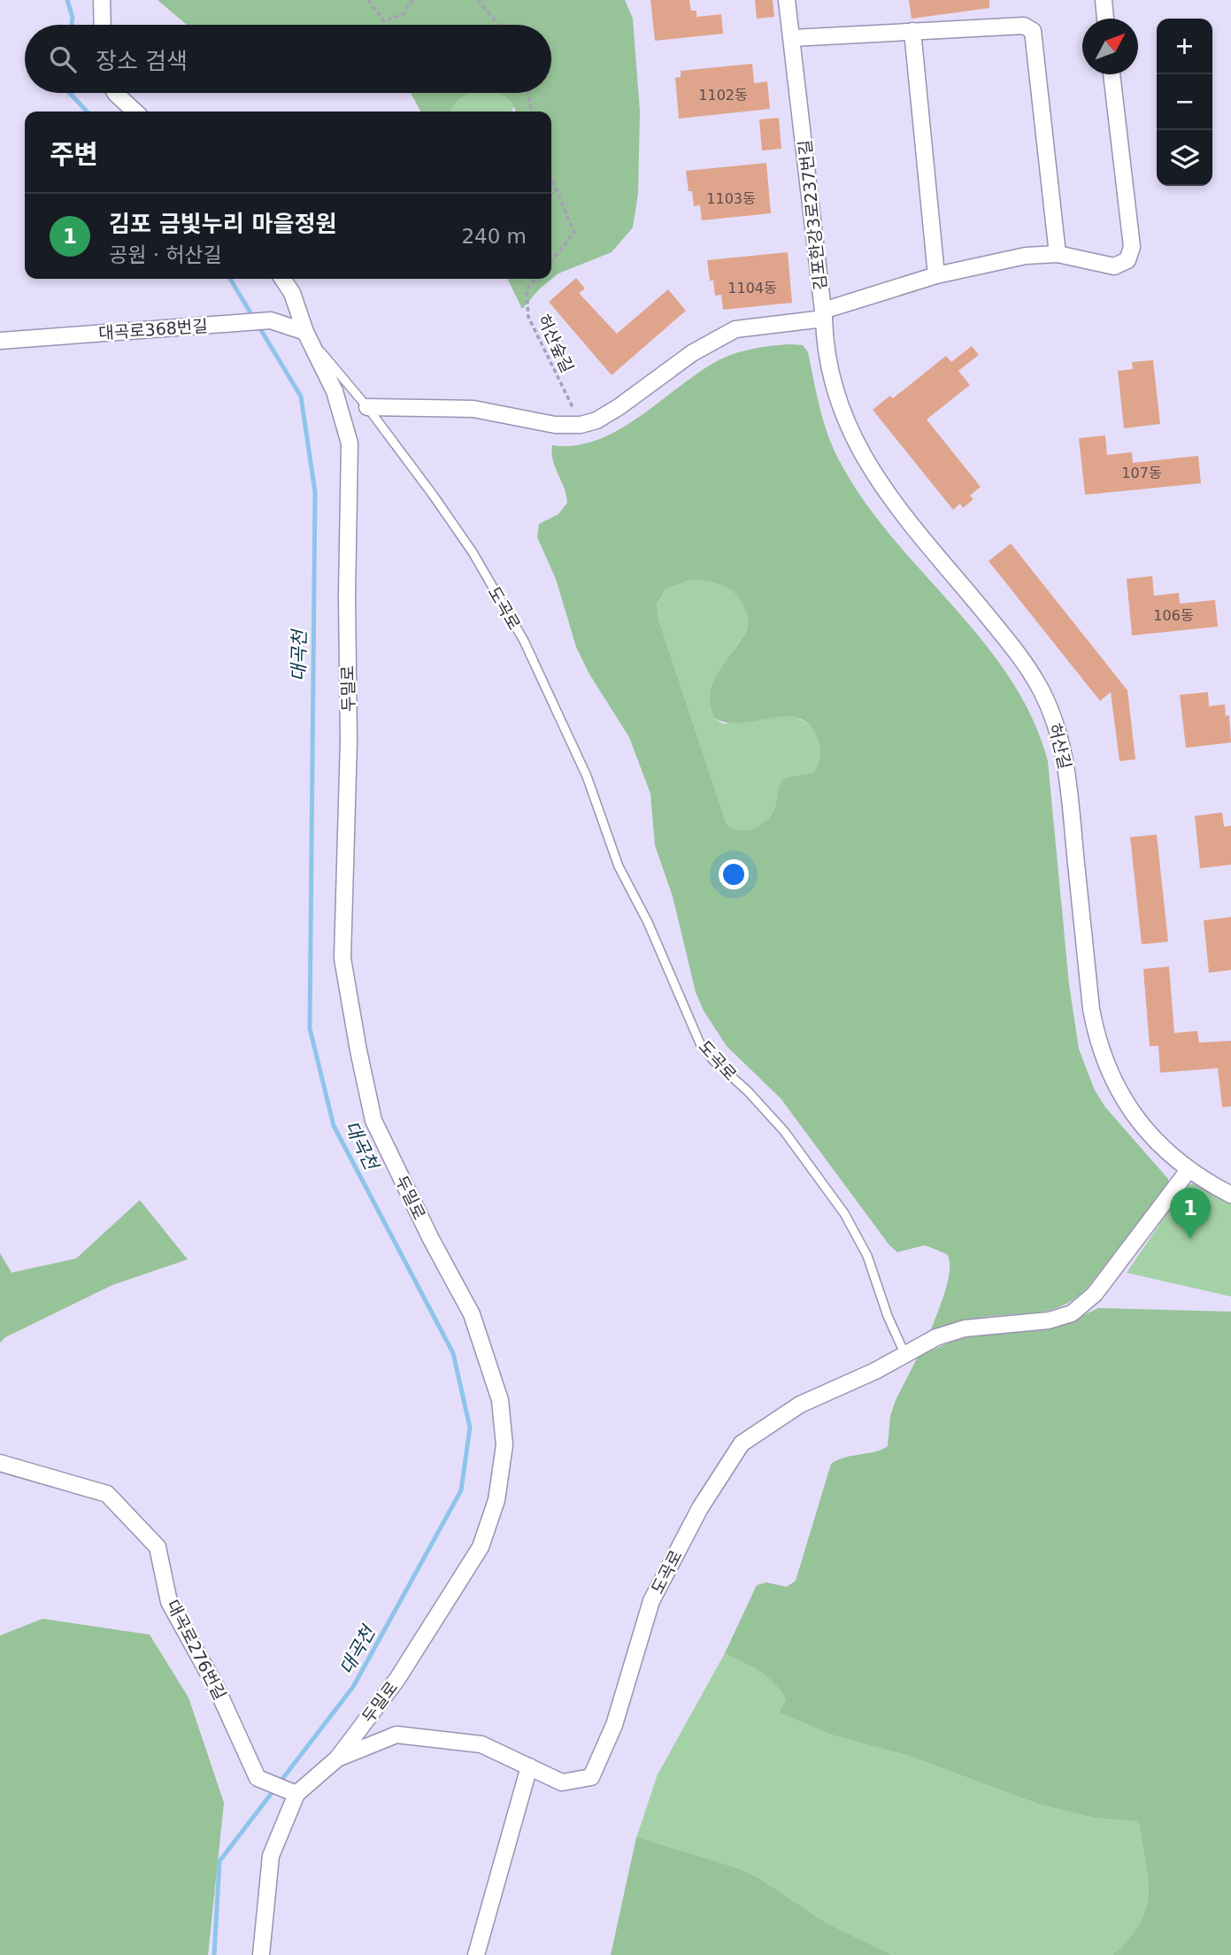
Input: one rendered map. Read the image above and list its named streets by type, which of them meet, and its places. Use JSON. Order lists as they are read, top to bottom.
{
  "streets": {
    "street": [
      "김포한강3로237번길",
      "대곡로368번길",
      "도곡로",
      "두밀로",
      "허산길",
      "대곡로276번길"
    ],
    "path": ["허산숲길"]
  },
  "crossings": [
    ["김포한강3로237번길", "허산길"],
    ["대곡로368번길", "도곡로"],
    ["대곡로368번길", "두밀로"],
    ["도곡로", "두밀로"],
    ["두밀로", "대곡로276번길"]
  ],
  "water": ["대곡천"],
  "house_numbers": [
    "1102동",
    "1103동",
    "1104동",
    "107동",
    "106동"
  ],
  "north": "top right",
  "page": {
    "map_buttons": ["+", "−"],
    "search": "장소 검색",
    "heading": "주변",
    "list": [
      {
        "mark": "1",
        "name": "김포 금빛누리 마을정원",
        "note": "공원 · 허산길",
        "value": "240 m"
      }
    ],
    "pins": "1"
  }
}
